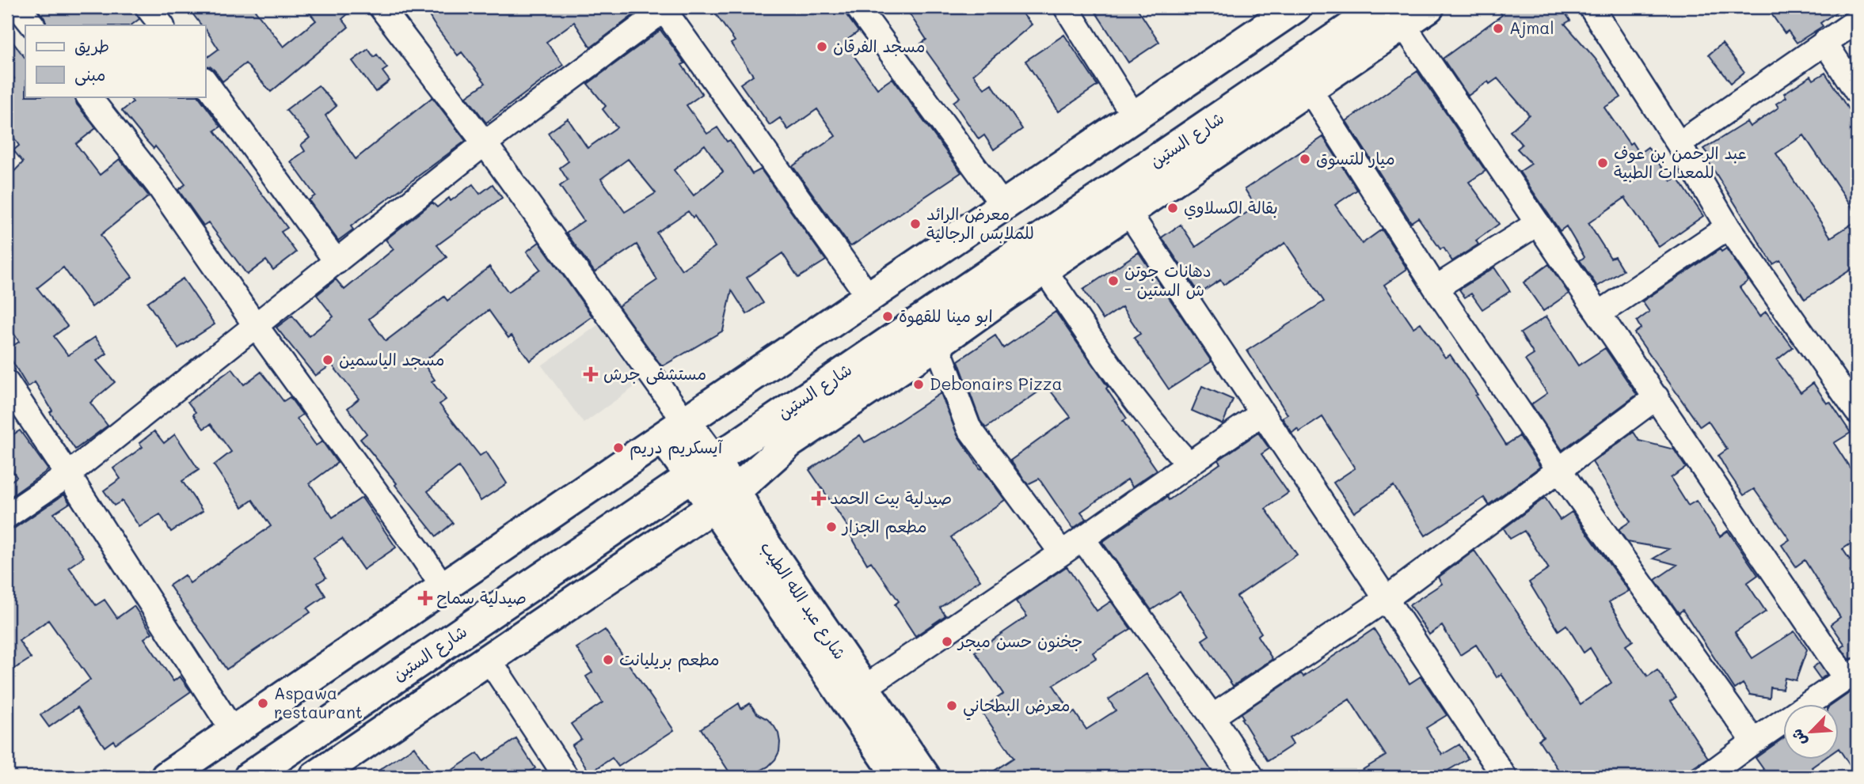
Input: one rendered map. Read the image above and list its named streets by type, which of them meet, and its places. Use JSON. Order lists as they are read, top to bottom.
{
  "streets": {
    "main road": ["شارع الستين", "شارع عبد الله الطيب"]
  },
  "crossings": [
    ["شارع الستين", "شارع عبد الله الطيب"]
  ],
  "places": {
    "other": [
      "Ajmal",
      "مسجد الفرقان",
      "ميار للتسوق",
      "عبد الرحمن بن عوف للمعدات الطبية",
      "بقالة الكسلاوي",
      "معرض الرائد للملابس الرجالية",
      "دهانات جوتن - ش الستين",
      "ابو مينا للقهوة",
      "مسجد الياسمين",
      "Debonairs Pizza",
      "آيسكريم دريم",
      "مطعم الجزار",
      "جخنون حسن ميجر",
      "مطعم بريليانت",
      "Aspawa restaurant",
      "معرض البطحاني"
    ],
    "health": ["مستشفى جرش", "صيدلية بيت الحمد", "صيدلية سماح"]
  },
  "legend": ["طريق", "مبنى"],
  "north": "bottom left"
}
